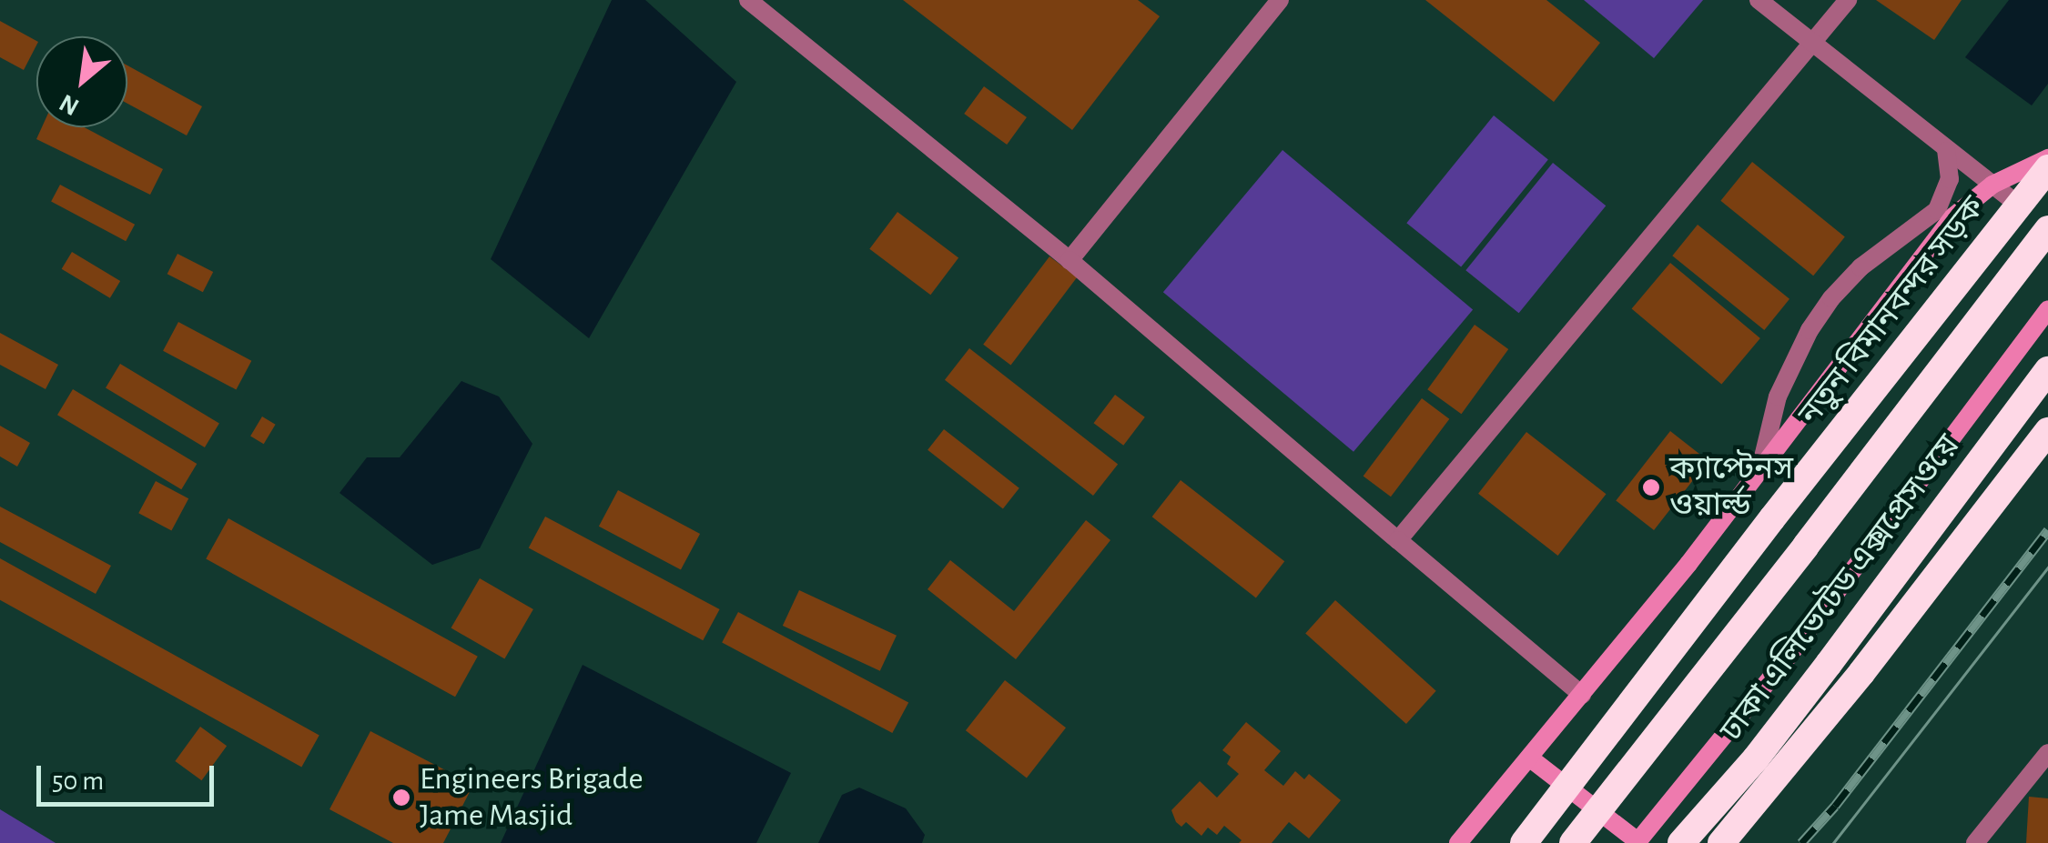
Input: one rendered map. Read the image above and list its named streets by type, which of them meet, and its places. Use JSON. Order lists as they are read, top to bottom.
{
  "streets": {
    "highway": ["নতুন বিমানবন্দর সড়ক", "ঢাকা এলিভেটেড এক্সপ্রেসওয়ে"]
  },
  "places": ["ক্যাপ্টেনস ওয়ার্ল্ড", "Engineers Brigade Jame Masjid"],
  "scale_bar": "50 m",
  "north": "bottom left"
}
